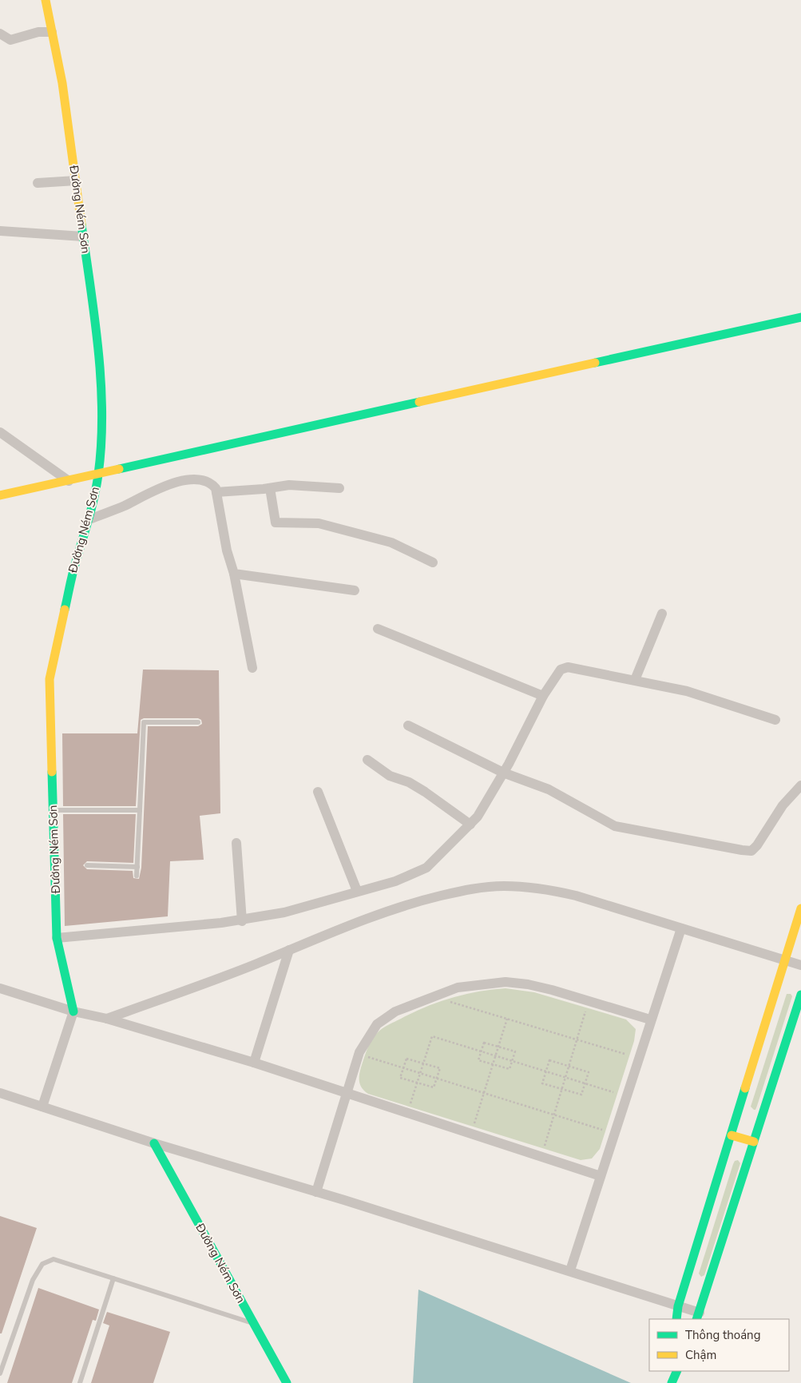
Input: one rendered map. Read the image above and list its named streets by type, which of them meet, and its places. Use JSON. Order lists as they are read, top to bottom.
{
  "streets": {
    "street": ["Đường Ném Sơn"]
  },
  "legend": ["Thông thoáng", "Chậm"]
}
